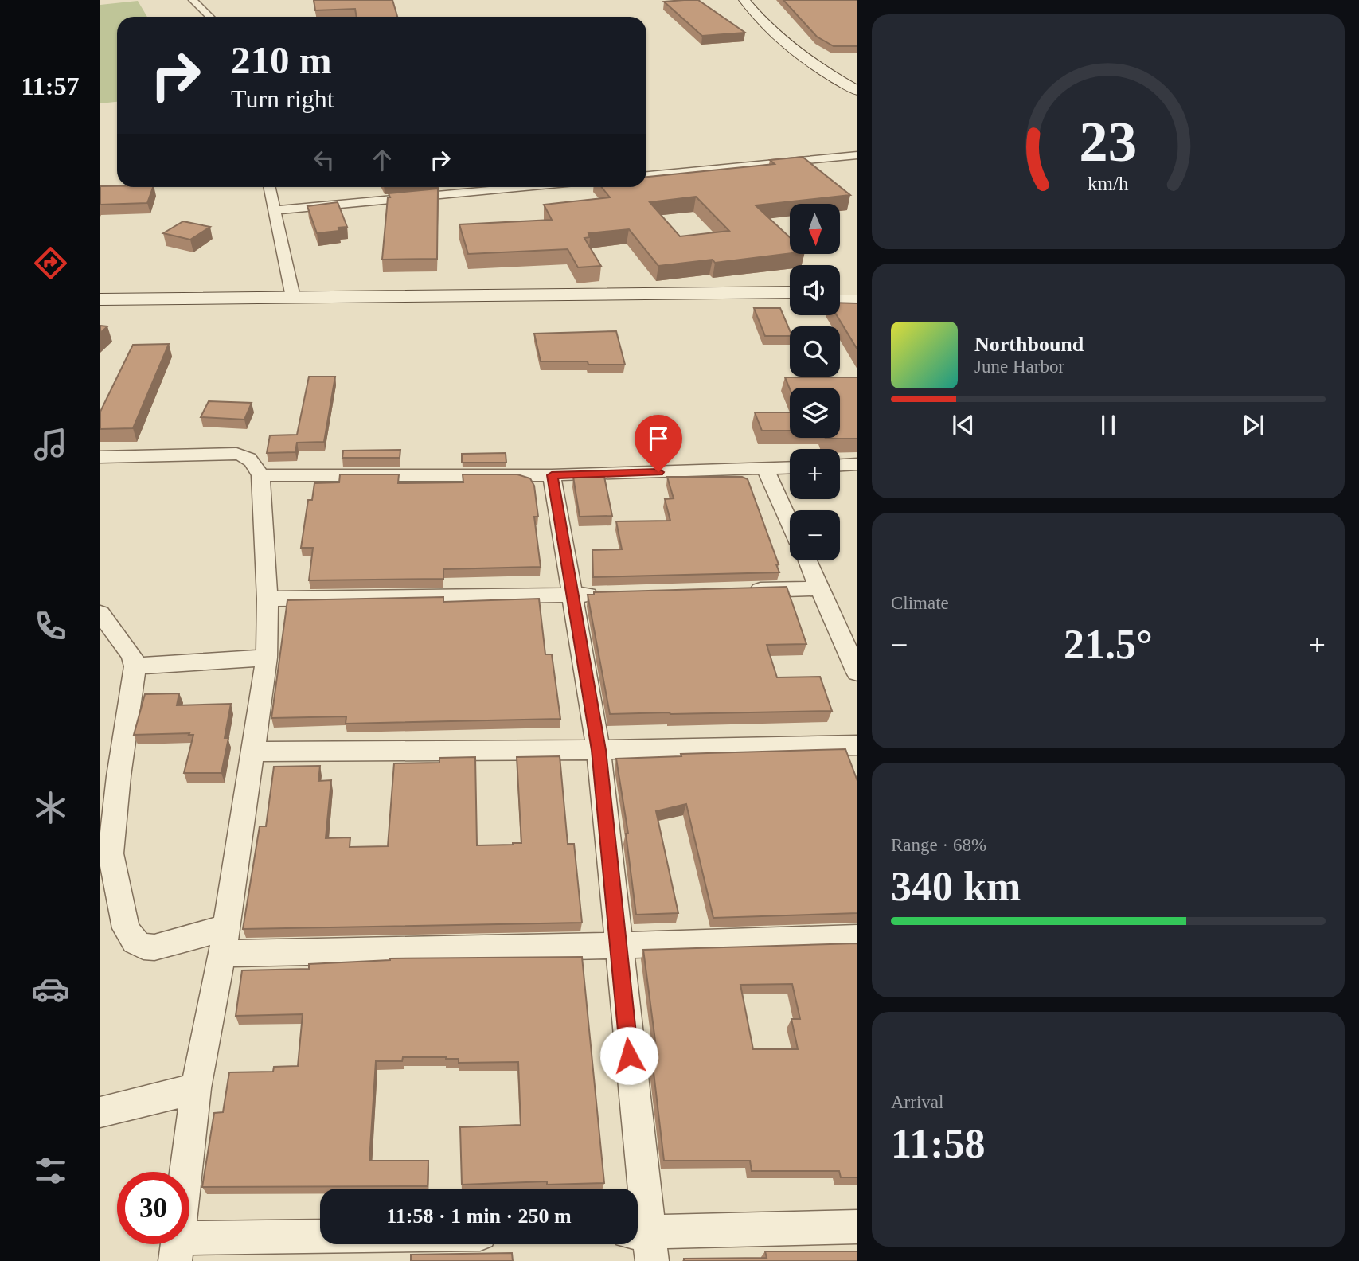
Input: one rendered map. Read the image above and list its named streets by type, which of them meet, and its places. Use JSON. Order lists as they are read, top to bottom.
{
  "north": "bottom",
  "page": {
    "tabs": "11:57",
    "turn": ["210 m", "Turn right"],
    "map_buttons": ["+", "−"],
    "song": ["Northbound", "June Harbor"],
    "tile": [
      "Climate",
      ["Range · 68%", "340 km"],
      ["Arrival", "11:58"]
    ],
    "heat": ["−", "21.5°", "+"],
    "limit": "30",
    "trip": "11:58 · 1 min · 250 m",
    "gauge": ["23", "km/h"]
  }
}
